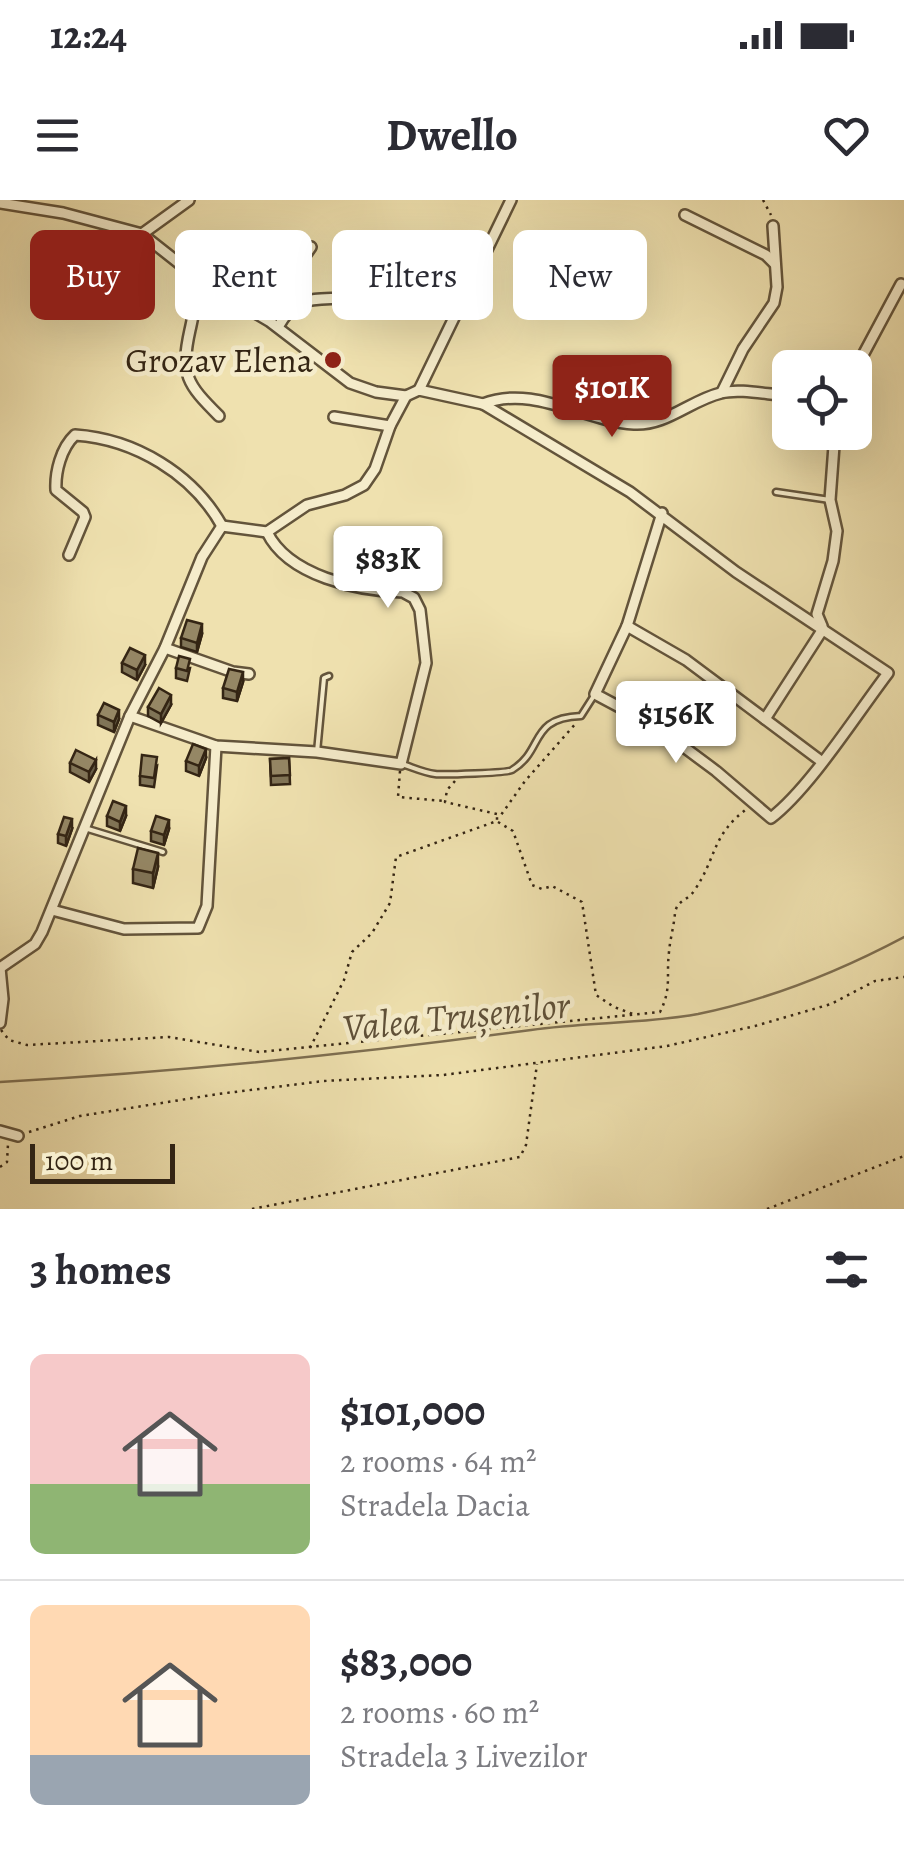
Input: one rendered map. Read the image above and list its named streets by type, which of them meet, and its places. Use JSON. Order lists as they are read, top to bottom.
{
  "water": ["Valea Trușenilor"],
  "places": ["Grozav Elena"],
  "scale_bar": "100 m",
  "page": {
    "status": "12:24",
    "header": "Dwello",
    "chip": [
      "Buy",
      "Rent",
      "Filters",
      "New"
    ],
    "price": ["$101K", "$83K", "$156K"],
    "scale": "100 m",
    "heading": "3 homes",
    "list": [
      {
        "name": "$101,000",
        "note": "2 rooms · 64 m² · Stradela Dacia"
      },
      {
        "name": "$83,000",
        "note": "2 rooms · 60 m² · Stradela 3 Livezilor"
      }
    ]
  }
}
